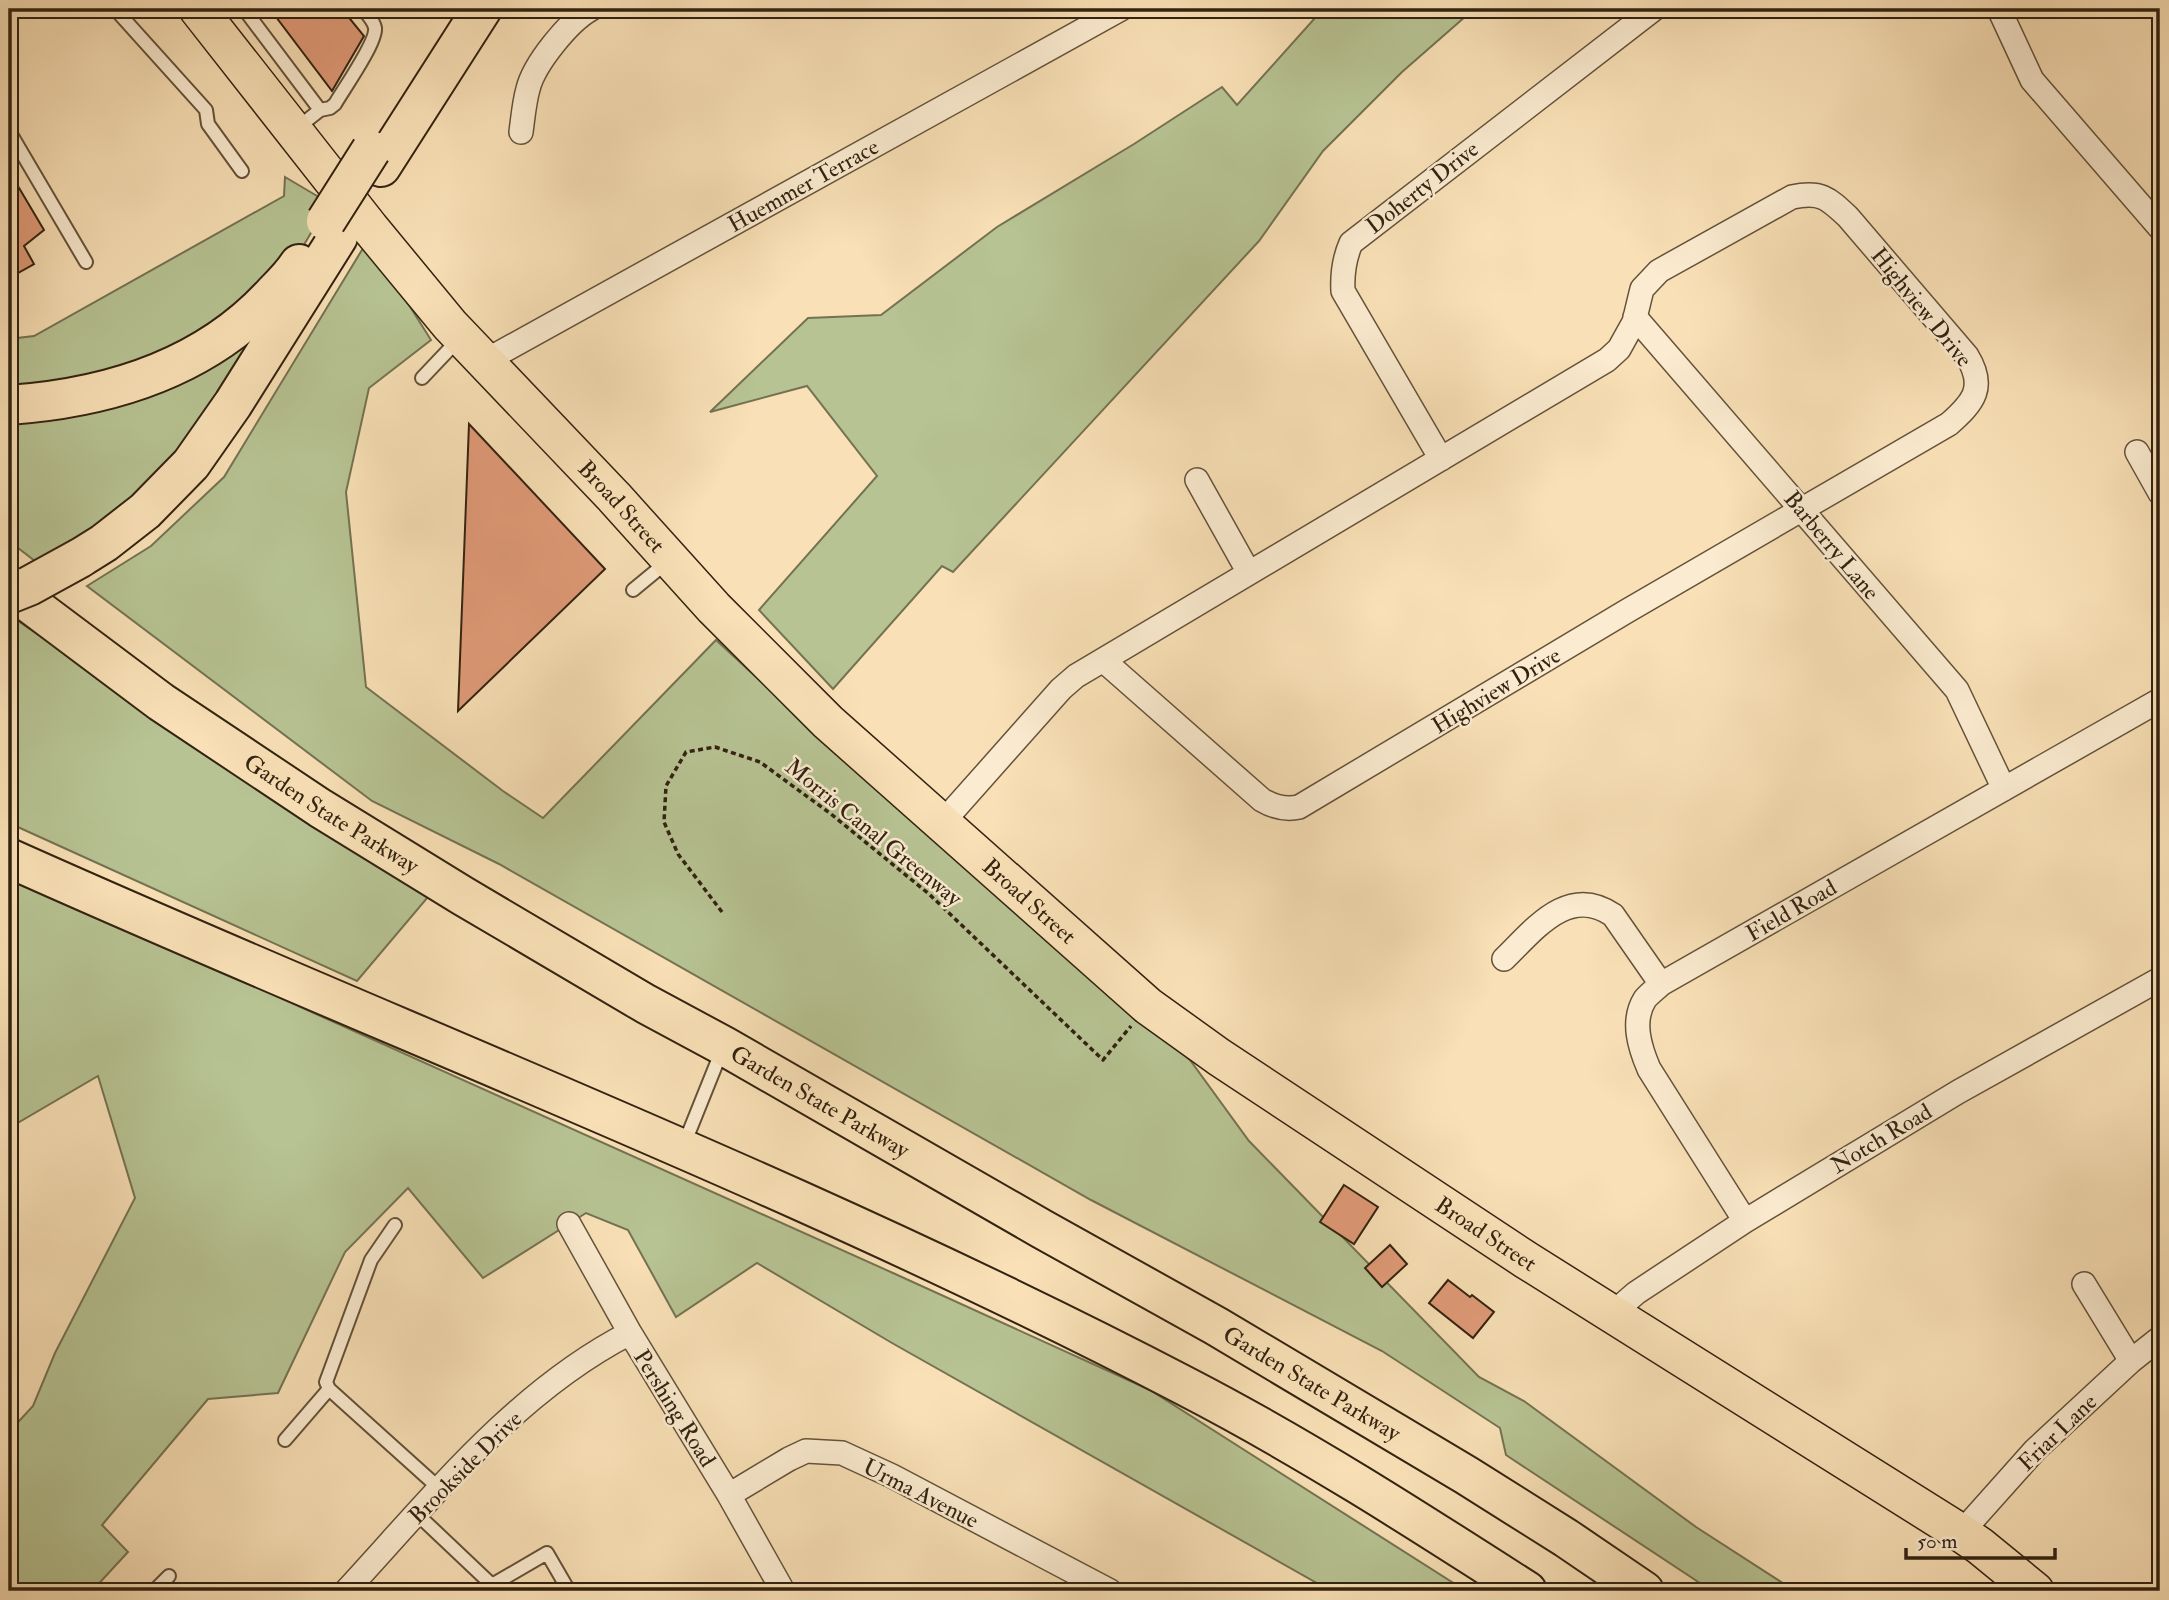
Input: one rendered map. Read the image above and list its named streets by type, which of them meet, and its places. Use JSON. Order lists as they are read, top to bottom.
{
  "streets": {
    "highway": ["Garden State Parkway"],
    "main road": ["Broad Street"],
    "street": [
      "Huemmer Terrace",
      "Doherty Drive",
      "Highview Drive",
      "Barberry Lane",
      "Field Road",
      "Notch Road",
      "Pershing Road",
      "Friar Lane",
      "Brookside Drive",
      "Urma Avenue"
    ],
    "path": ["Morris Canal Greenway"]
  },
  "crossings": [
    ["Huemmer Terrace", "Broad Street"],
    ["Doherty Drive", "Highview Drive"],
    ["Highview Drive", "Broad Street"],
    ["Highview Drive", "Barberry Lane"],
    ["Broad Street", "Morris Canal Greenway"],
    ["Broad Street", "Notch Road"],
    ["Broad Street", "Friar Lane"],
    ["Barberry Lane", "Field Road"],
    ["Field Road", "Notch Road"],
    ["Pershing Road", "Brookside Drive"],
    ["Pershing Road", "Urma Avenue"]
  ],
  "scale_bar": "50 m"
}
